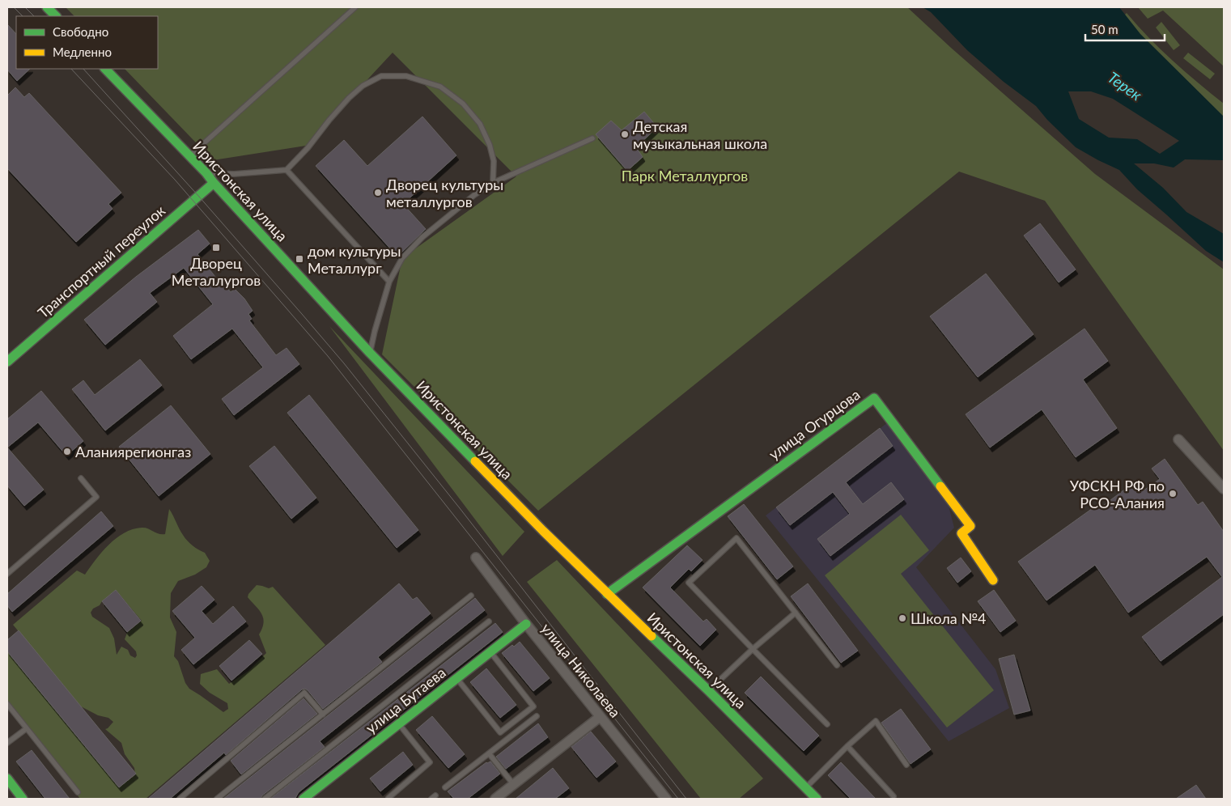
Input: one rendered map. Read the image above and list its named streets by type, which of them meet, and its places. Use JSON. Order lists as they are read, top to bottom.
{
  "streets": {
    "street": [
      "Иристонская улица",
      "Транспортный переулок",
      "улица Огурцова",
      "улица Николаева",
      "улица Бутаева"
    ]
  },
  "crossings": [
    ["Иристонская улица", "Транспортный переулок"],
    ["Иристонская улица", "улица Огурцова"],
    ["улица Николаева", "улица Бутаева"]
  ],
  "water": ["Терек"],
  "parks": ["Парк Металлургов"],
  "places": {
    "other": [
      "Детская музыкальная школа",
      "Дворец культуры металлургов",
      "Аланиярегионгаз",
      "УФСКН РФ по РСО-Алания",
      "Школа №4"
    ],
    "transit": ["Дворец Металлургов", "дом культуры Металлург"]
  },
  "legend": ["Свободно", "Медленно"],
  "scale_bar": "50 m"
}
